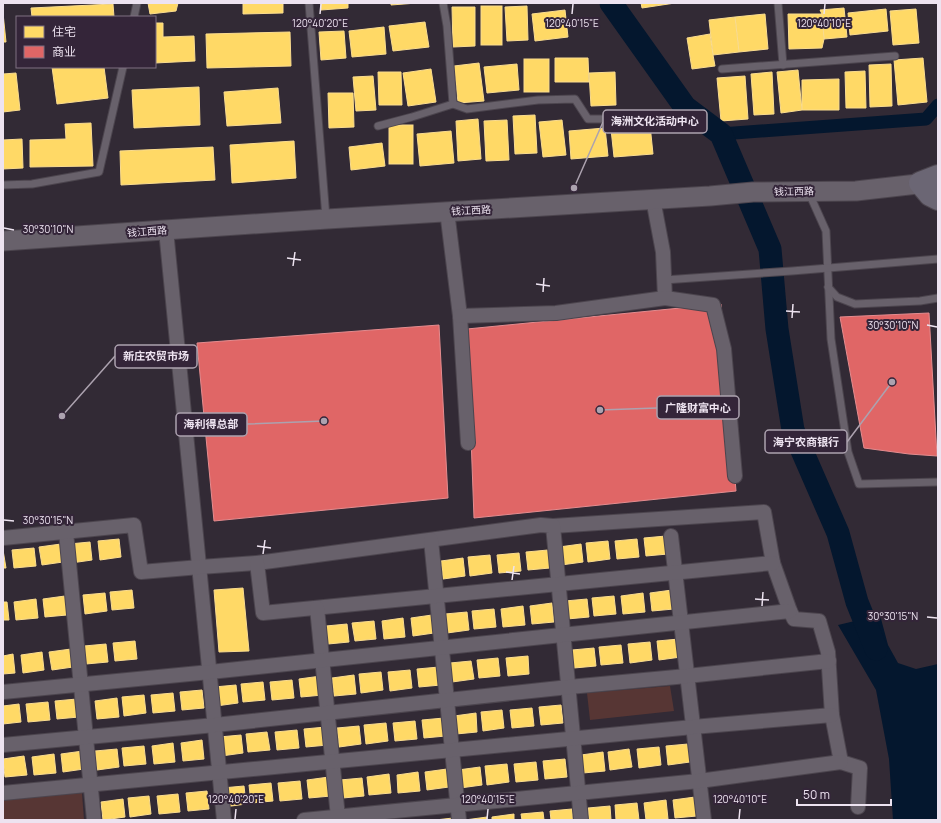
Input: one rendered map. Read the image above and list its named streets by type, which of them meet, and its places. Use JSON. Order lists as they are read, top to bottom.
{
  "streets": {
    "main road": ["钱江西路"]
  },
  "places": [
    "海洲文化活动中心",
    "海宁农商银行",
    "广隆财富中心",
    "新庄农贸市场",
    "海利得总部"
  ],
  "legend": ["住宅", "商业"],
  "scale_bar": "50 m",
  "coordinates": [
    "120°40'20\"E",
    "120°40'15\"E",
    "120°40'10\"E",
    "30°30'10\"N",
    "30°30'15\"N"
  ]
}
